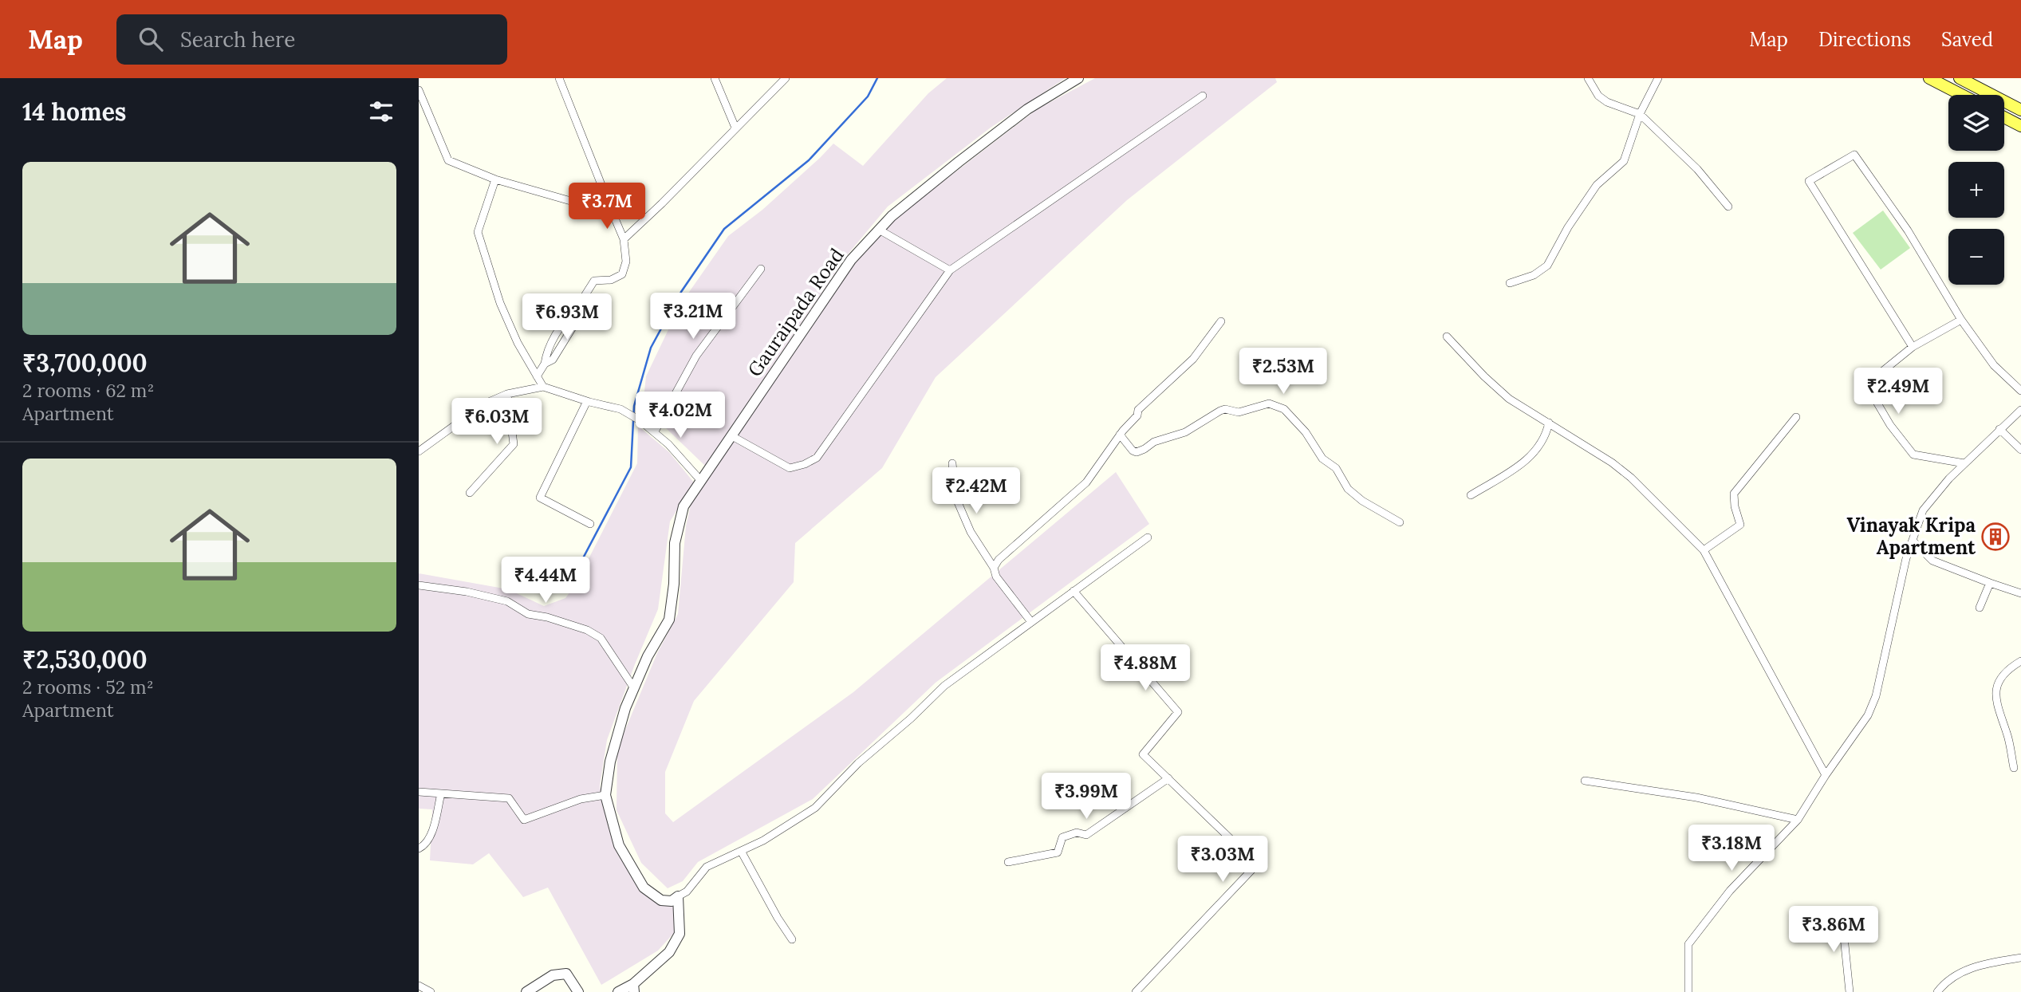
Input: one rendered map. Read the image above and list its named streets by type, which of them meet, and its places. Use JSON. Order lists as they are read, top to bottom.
{
  "streets": {
    "street": ["Gauraipada Road"]
  },
  "places": {
    "building": ["Vinayak Kripa Apartment"]
  },
  "page": {
    "header": "Map",
    "search": "Search here",
    "nav": ["Map", "Directions", "Saved"],
    "heading": "14 homes",
    "map_buttons": ["+", "−"],
    "list": [
      {
        "name": "₹3,700,000",
        "note": "2 rooms · 62 m² · Apartment"
      },
      {
        "name": "₹2,530,000",
        "note": "2 rooms · 52 m² · Apartment"
      }
    ],
    "price": [
      "₹3.7M",
      "₹3.21M",
      "₹6.93M",
      "₹2.53M",
      "₹2.49M",
      "₹4.02M",
      "₹6.03M",
      "₹2.42M",
      "₹4.44M",
      "₹4.88M",
      "₹3.99M",
      "₹3.18M",
      "₹3.03M",
      "₹3.86M"
    ]
  }
}
